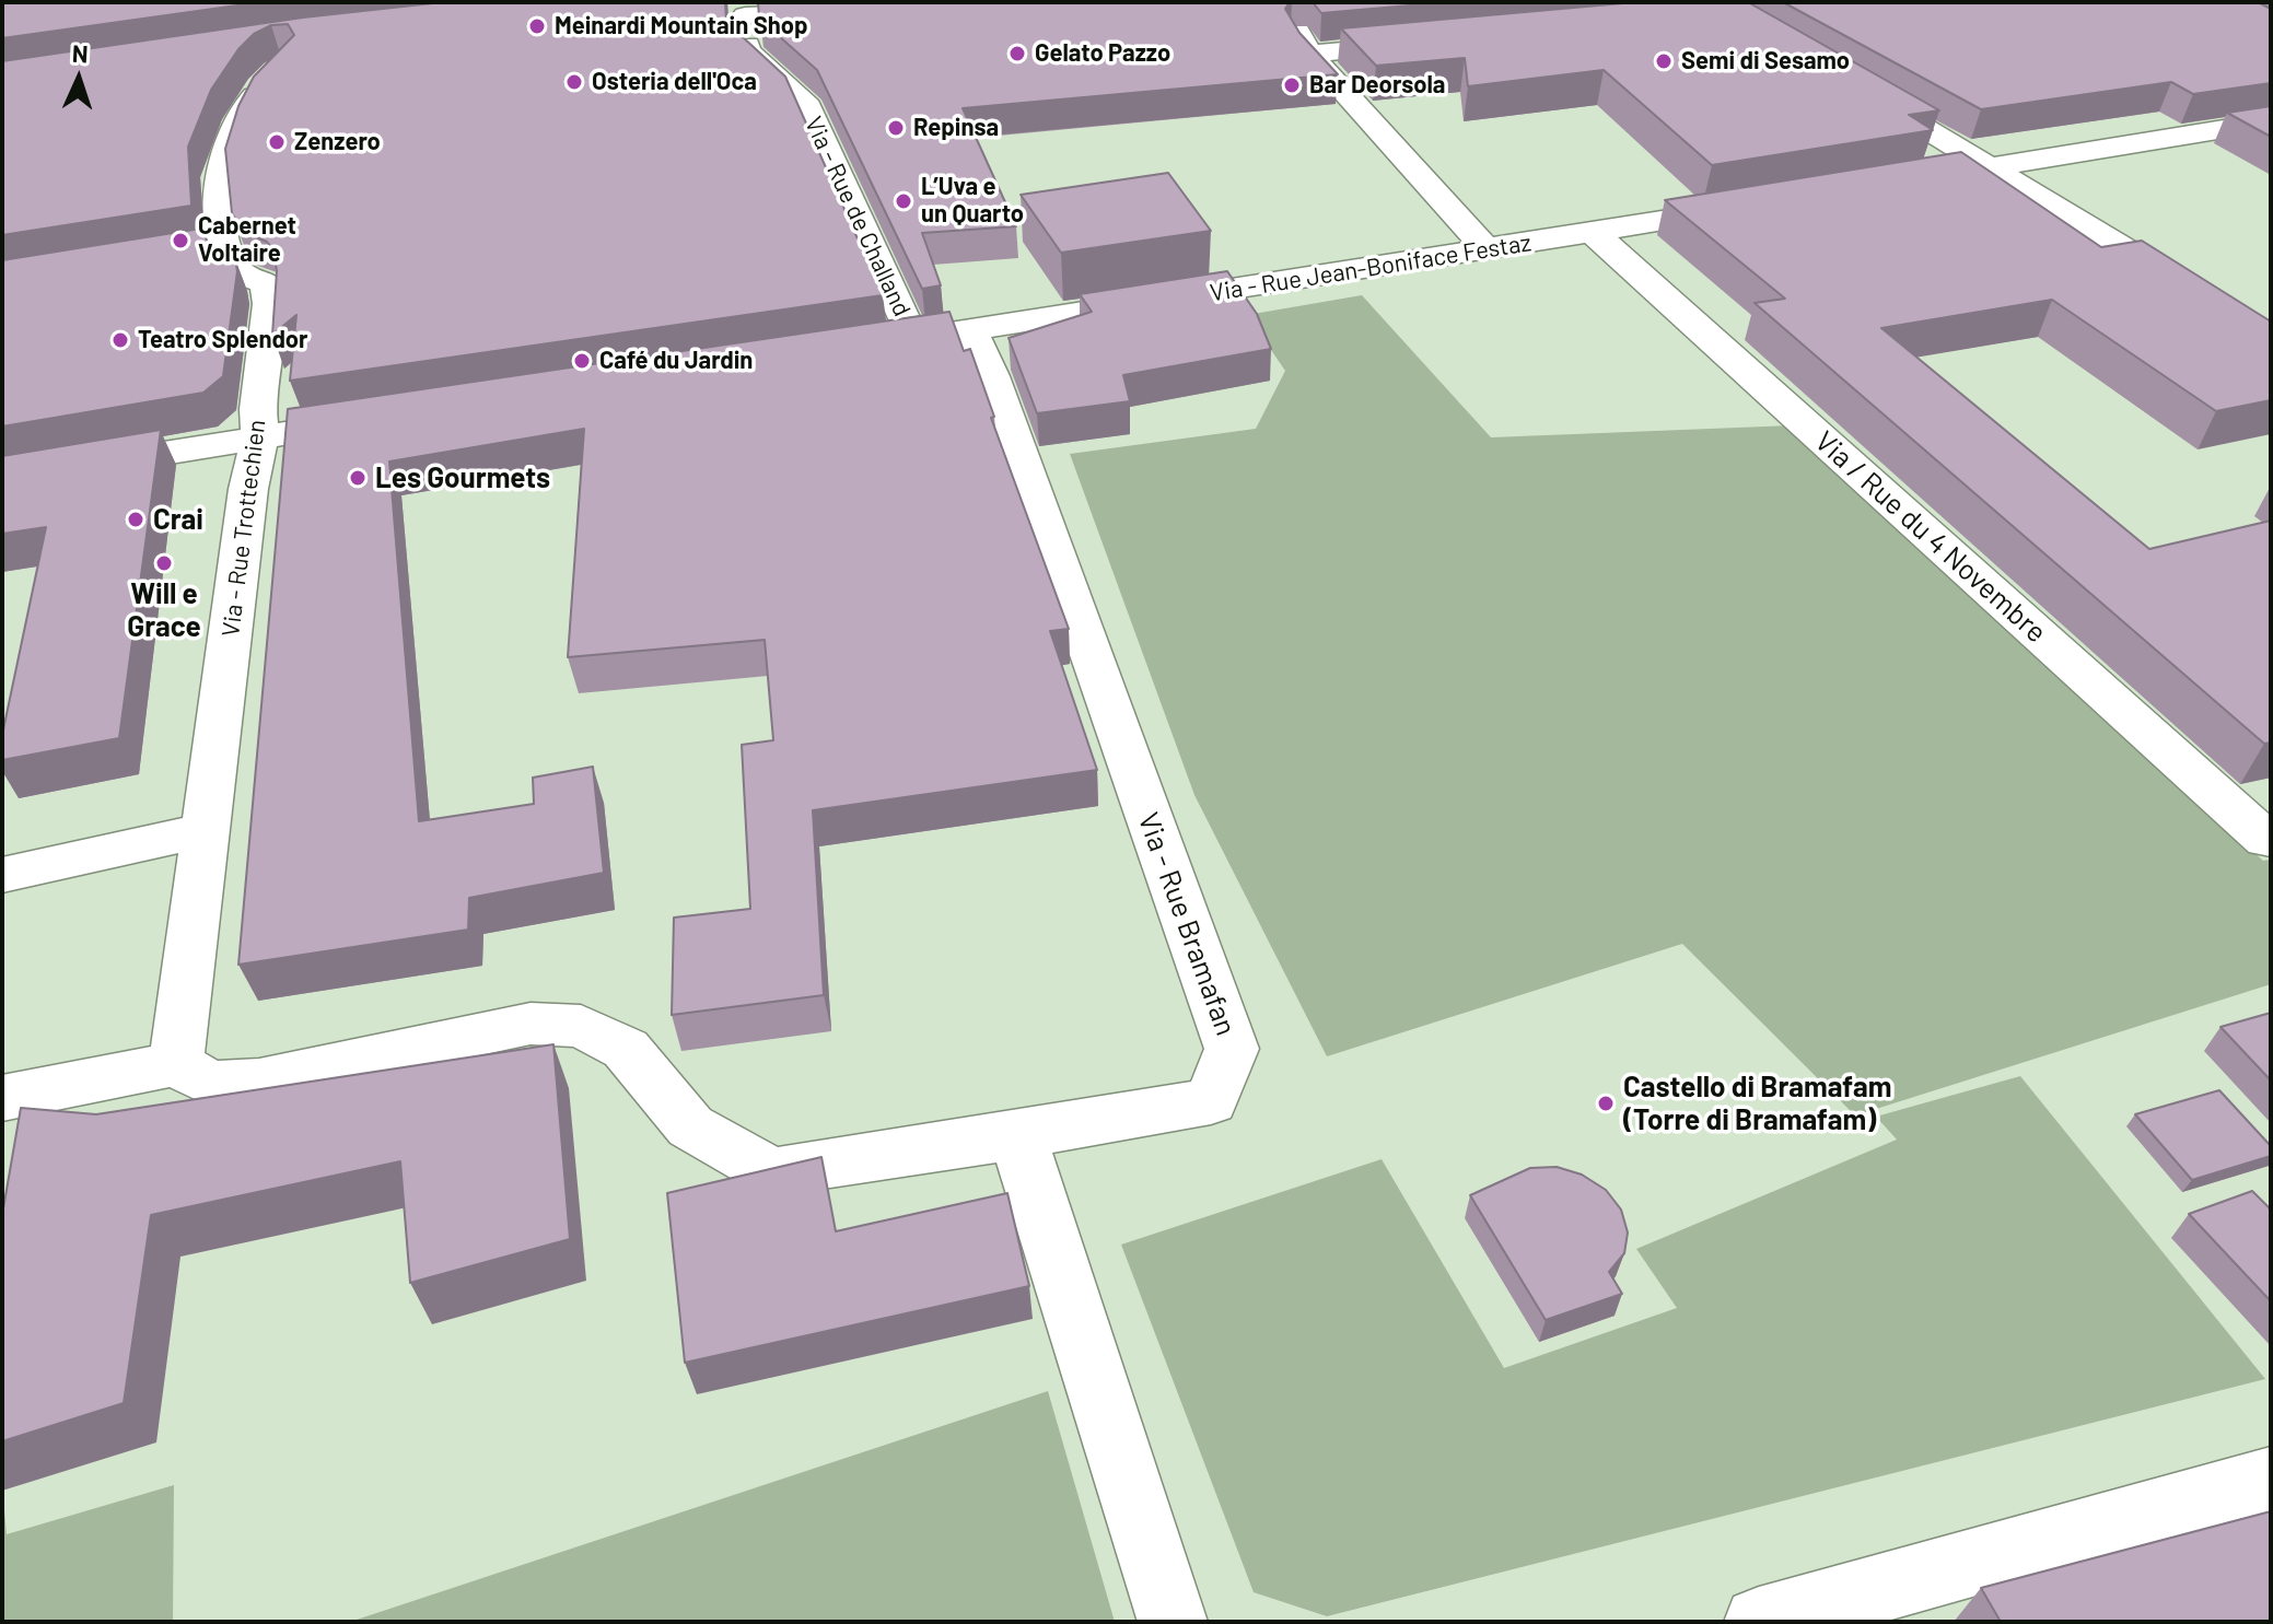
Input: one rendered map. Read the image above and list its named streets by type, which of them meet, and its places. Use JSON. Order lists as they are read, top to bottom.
{
  "streets": {
    "street": [
      "Via - Rue de Challand",
      "Via - Rue Jean-Boniface Festaz",
      "Via - Rue Trottechien",
      "Via / Rue du 4 Novembre",
      "Via - Rue Bramafan"
    ]
  },
  "crossings": [
    ["Via - Rue de Challand", "Via - Rue Jean-Boniface Festaz"],
    ["Via - Rue Jean-Boniface Festaz", "Via / Rue du 4 Novembre"],
    ["Via - Rue Jean-Boniface Festaz", "Via - Rue Bramafan"]
  ],
  "places": [
    "Meinardi Mountain Shop",
    "Gelato Pazzo",
    "Semi di Sesamo",
    "Osteria dell'Oca",
    "Bar Deorsola",
    "Repinsa",
    "Zenzero",
    "L’Uva e un Quarto",
    "Cabernet Voltaire",
    "Teatro Splendor",
    "Café du Jardin",
    "Les Gourmets",
    "Crai",
    "Will e Grace",
    "Castello di Bramafam (Torre di Bramafam)"
  ],
  "north": "top"
}
